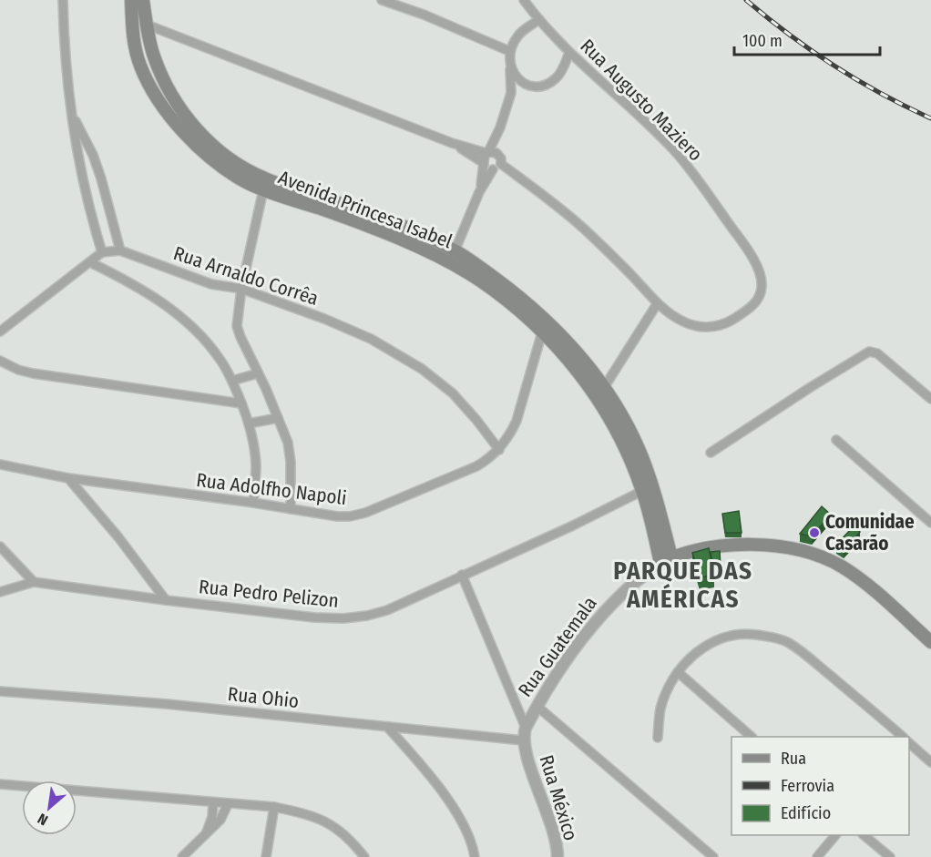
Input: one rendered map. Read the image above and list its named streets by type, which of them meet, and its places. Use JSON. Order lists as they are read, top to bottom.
{
  "streets": {
    "main road": ["Avenida Princesa Isabel", "Rua Guatemala"],
    "street": [
      "Rua Augusto Maziero",
      "Rua Arnaldo Corrêa",
      "Rua Adolfho Napoli",
      "Rua Pedro Pelizon",
      "Rua Ohio",
      "Rua México"
    ]
  },
  "crossings": [
    ["Avenida Princesa Isabel", "Rua Adolfho Napoli"],
    ["Avenida Princesa Isabel", "Rua Pedro Pelizon"],
    ["Avenida Princesa Isabel", "Rua Guatemala"],
    ["Rua Arnaldo Corrêa", "Rua Adolfho Napoli"],
    ["Rua Guatemala", "Rua Ohio"],
    ["Rua Guatemala", "Rua México"],
    ["Rua Ohio", "Rua México"]
  ],
  "districts": ["PARQUE DAS AMÉRICAS"],
  "places": ["Comunidae Casarão"],
  "legend": ["Rua", "Ferrovia", "Edifício"],
  "scale_bar": "100 m",
  "north": "bottom left"
}
